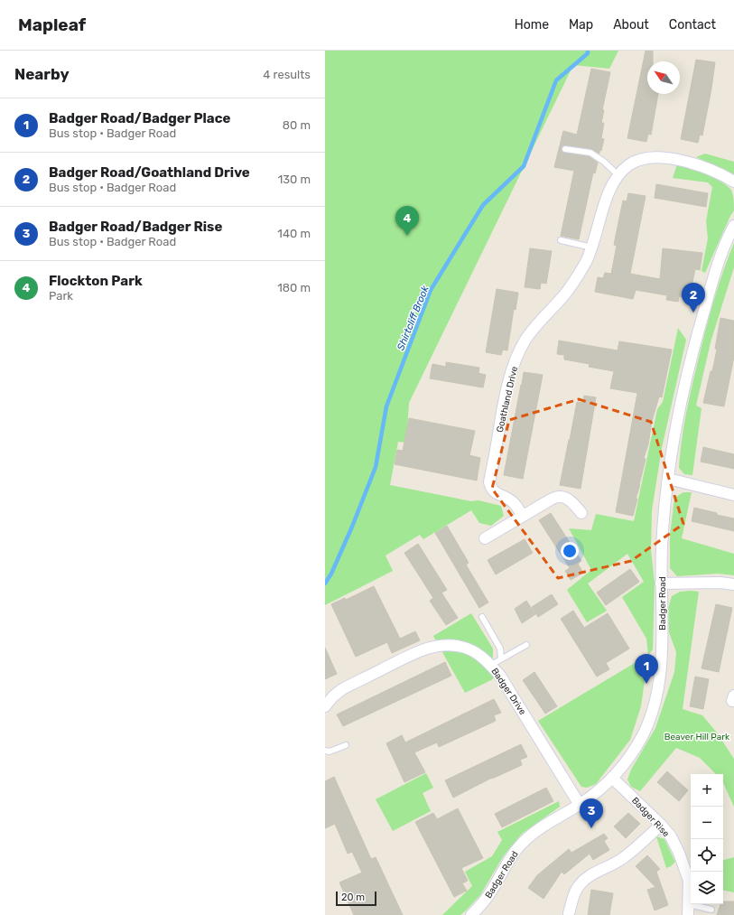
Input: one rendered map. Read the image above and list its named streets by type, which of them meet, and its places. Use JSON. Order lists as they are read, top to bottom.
{
  "streets": {
    "street": [
      "Goathland Drive",
      "Badger Road",
      "Badger Drive",
      "Badger Rise"
    ]
  },
  "crossings": [
    ["Badger Road", "Badger Drive"],
    ["Badger Road", "Badger Rise"]
  ],
  "water": ["Shirtcliff Brook"],
  "parks": ["Beaver Hill Park"],
  "scale_bar": "20 m",
  "north": "top left",
  "page": {
    "header": "Mapleaf",
    "nav": [
      "Home",
      "Map",
      "About",
      "Contact"
    ],
    "heading": ["Nearby", "4 results"],
    "list": [
      {
        "mark": "1",
        "name": "Badger Road/Badger Place",
        "note": "Bus stop · Badger Road",
        "value": "80 m"
      },
      {
        "mark": "2",
        "name": "Badger Road/Goathland Drive",
        "note": "Bus stop · Badger Road",
        "value": "130 m"
      },
      {
        "mark": "3",
        "name": "Badger Road/Badger Rise",
        "note": "Bus stop · Badger Road",
        "value": "140 m"
      },
      {
        "mark": "4",
        "name": "Flockton Park",
        "note": "Park",
        "value": "180 m"
      }
    ],
    "pins": [
      "4",
      "2",
      "1",
      "3"
    ],
    "map_buttons": ["+", "−"],
    "scale": "20 m"
  }
}
